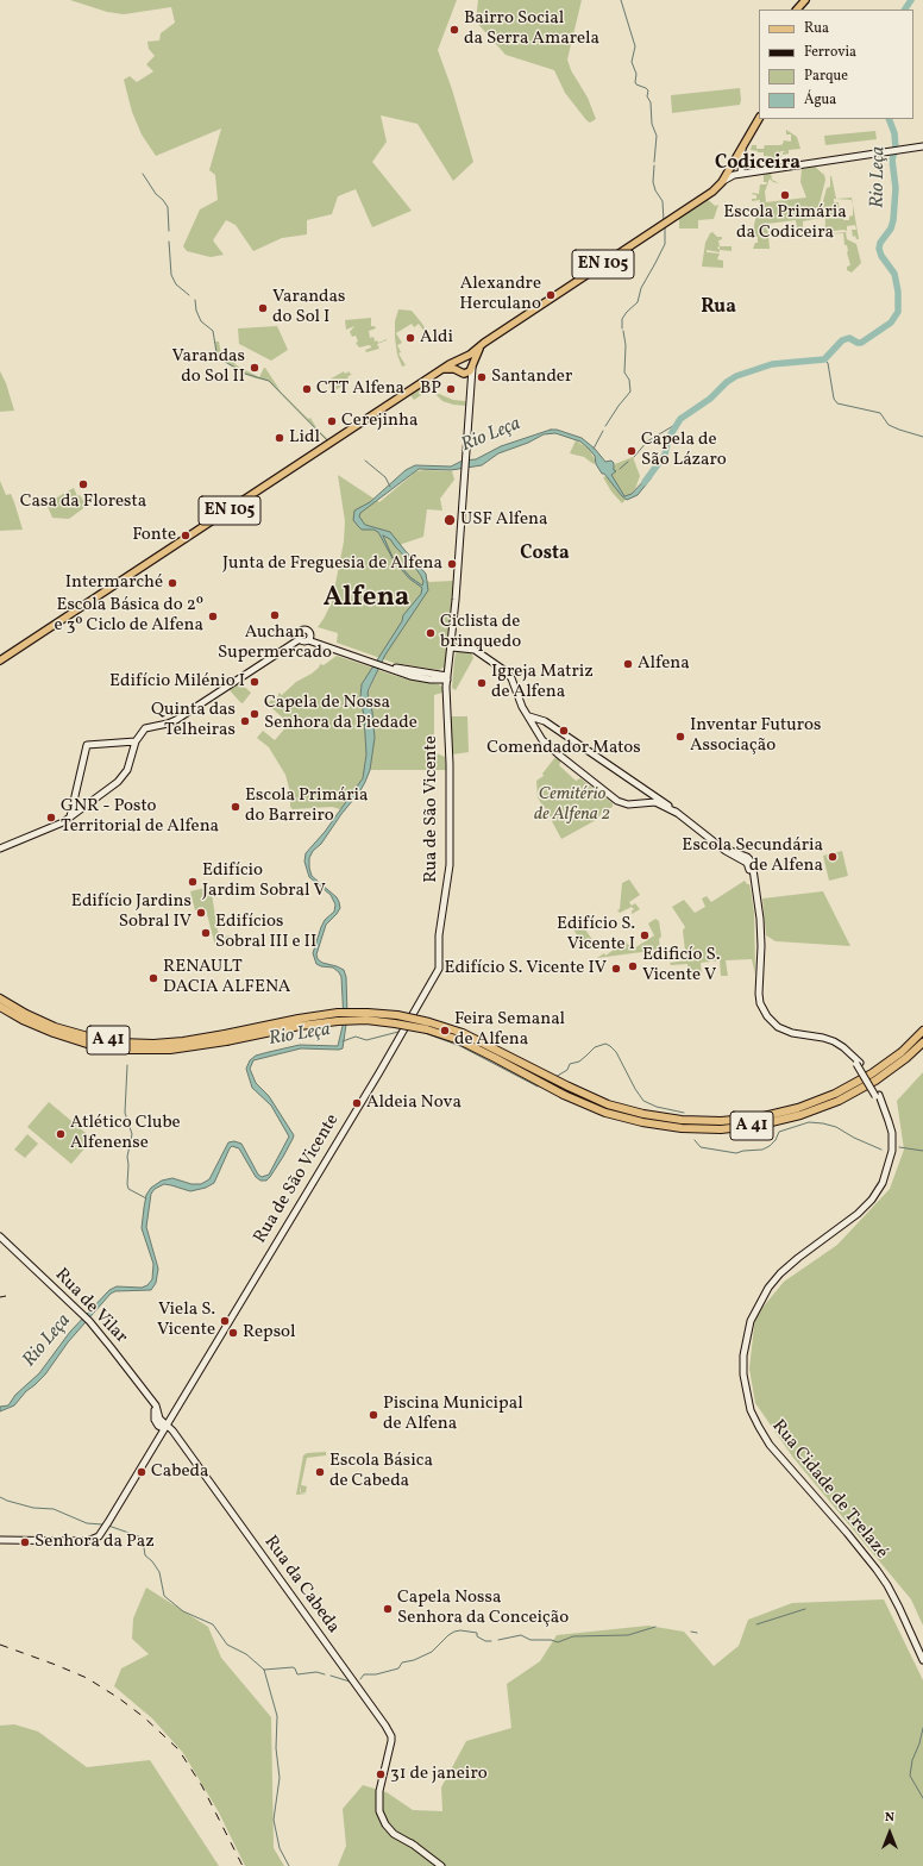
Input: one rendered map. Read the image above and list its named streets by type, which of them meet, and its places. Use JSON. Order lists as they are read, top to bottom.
{
  "streets": {
    "highway": ["A 41"],
    "main road": ["EN 105"],
    "street": [
      "Rua de São Vicente",
      "Rua de Vilar",
      "Rua Cidade de Trelazé",
      "Rua da Cabeda"
    ]
  },
  "crossings": [
    ["EN 105", "Rua de São Vicente"],
    ["Rua de São Vicente", "Rua de Vilar"],
    ["Rua de São Vicente", "Rua da Cabeda"],
    ["Rua de Vilar", "Rua da Cabeda"]
  ],
  "districts": [
    "Codiceira",
    "Rua",
    "Costa",
    "Alfena"
  ],
  "water": ["Rio Leça"],
  "parks": ["Cemitério de Alfena 2"],
  "places": [
    "Bairro Social da Serra Amarela",
    "Escola Primária da Codiceira",
    "Alexandre Herculano",
    "Varandas do Sol I",
    "Aldi",
    "Varandas do Sol II",
    "Santander",
    "CTT Alfena",
    "BP",
    "Cerejinha",
    "Lidl",
    "Capela de São Lázaro",
    "Casa da Floresta",
    "USF Alfena",
    "Fonte",
    "Junta de Freguesia de Alfena",
    "Intermarché",
    "Auchan Supermercado",
    "Escola Básica do 2º e 3º Ciclo de Alfena",
    "Ciclista de brinquedo",
    "Alfena",
    "Edifício Milénio I",
    "Igreja Matriz de Alfena",
    "Capela de Nossa Senhora da Piedade",
    "Quinta das Telheiras",
    "Comendador Matos",
    "Inventar Futuros Associação",
    "Escola Primária do Barreiro",
    "GNR - Posto Territorial de Alfena",
    "Escola Secundária de Alfena",
    "Edifício Jardim Sobral V",
    "Edifício Jardins Sobral IV",
    "Edifícios Sobral III e II",
    "Edifício S. Vicente I",
    "Edificío S. Vicente V",
    "Edifício S. Vicente IV",
    "RENAULT DACIA ALFENA",
    "Feira Semanal de Alfena",
    "Aldeia Nova",
    "Atlético Clube Alfenense",
    "Viela S. Vicente",
    "Repsol",
    "Piscina Municipal de Alfena",
    "Cabeda",
    "Escola Básica de Cabeda",
    "Senhora da Paz",
    "Capela Nossa Senhora da Conceição",
    "31 de janeiro"
  ],
  "legend": [
    "Rua",
    "Ferrovia",
    "Parque",
    "Água"
  ],
  "north": "top"
}
